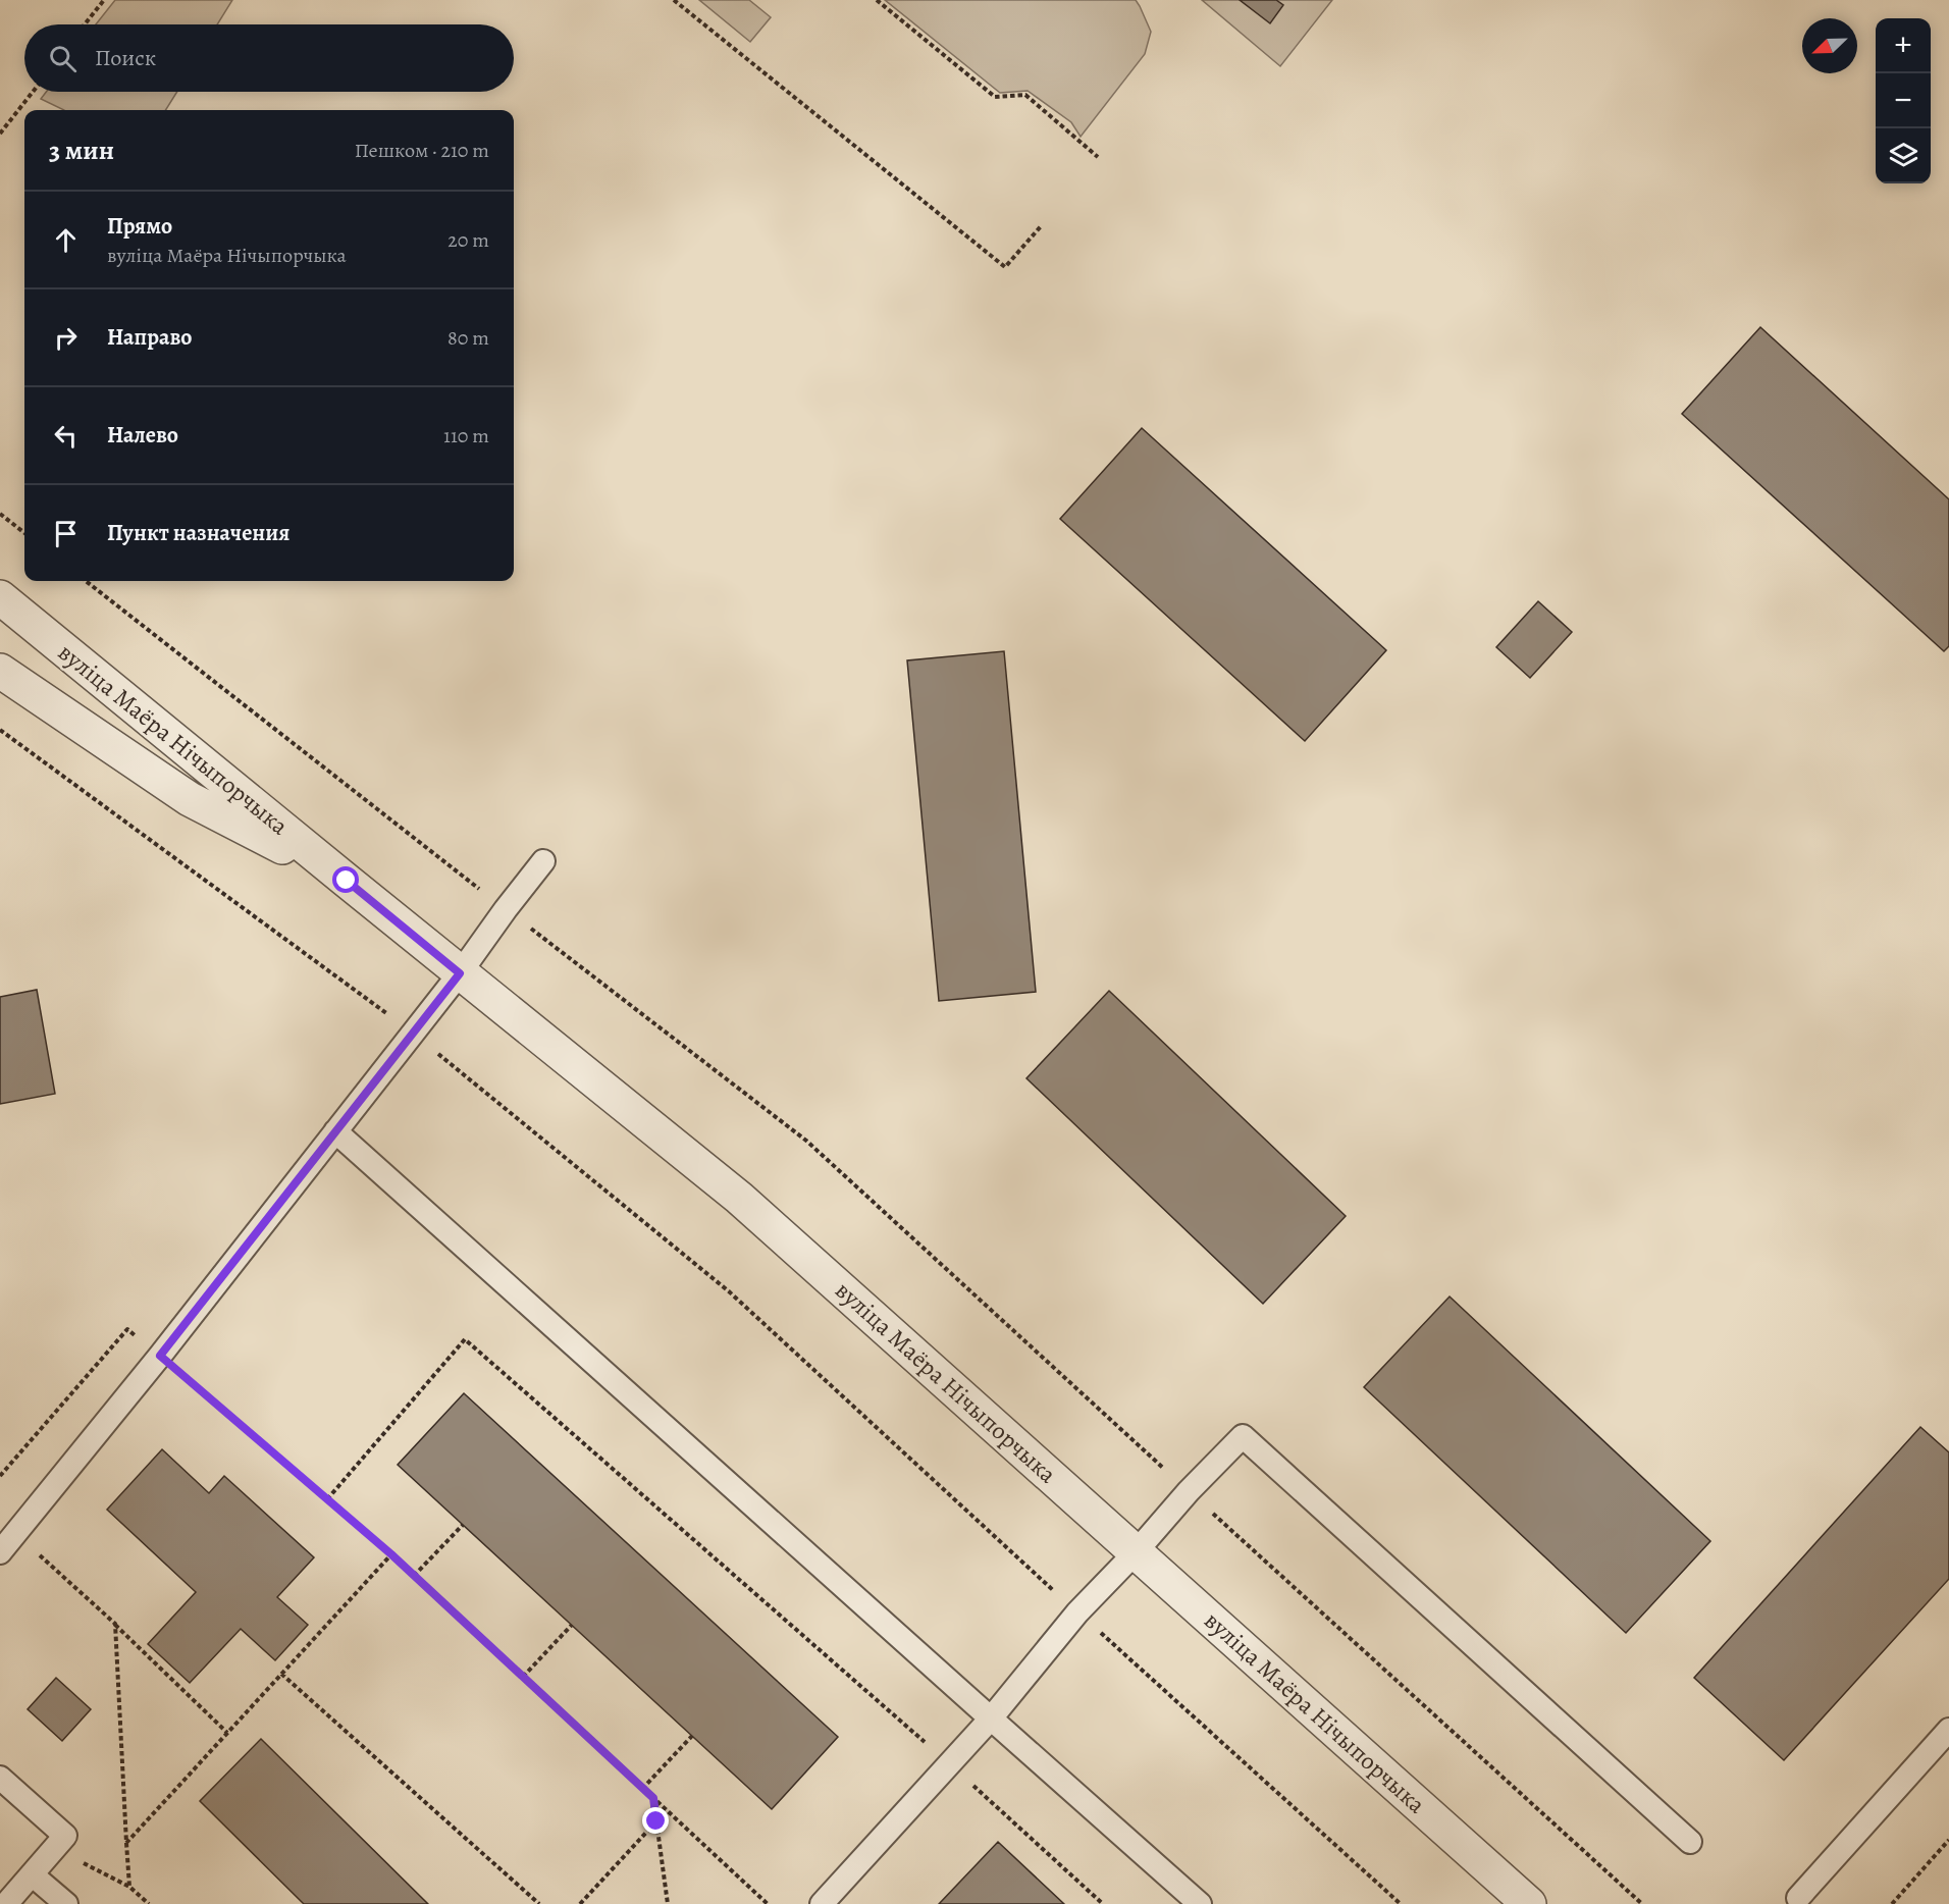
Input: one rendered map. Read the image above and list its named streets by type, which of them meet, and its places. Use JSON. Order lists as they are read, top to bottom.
{
  "streets": {
    "street": ["вуліца Маёра Нічыпорчыка"]
  },
  "north": "bottom left",
  "page": {
    "map_buttons": ["+", "−"],
    "search": "Поиск",
    "heading": ["3 мин", "Пешком · 210 m"],
    "list": [
      ["Прямо", "вуліца Маёра Нічыпорчыка", "20 m"],
      ["Направо", "80 m"],
      ["Налево", "110 m"],
      "Пункт назначения"
    ]
  }
}
